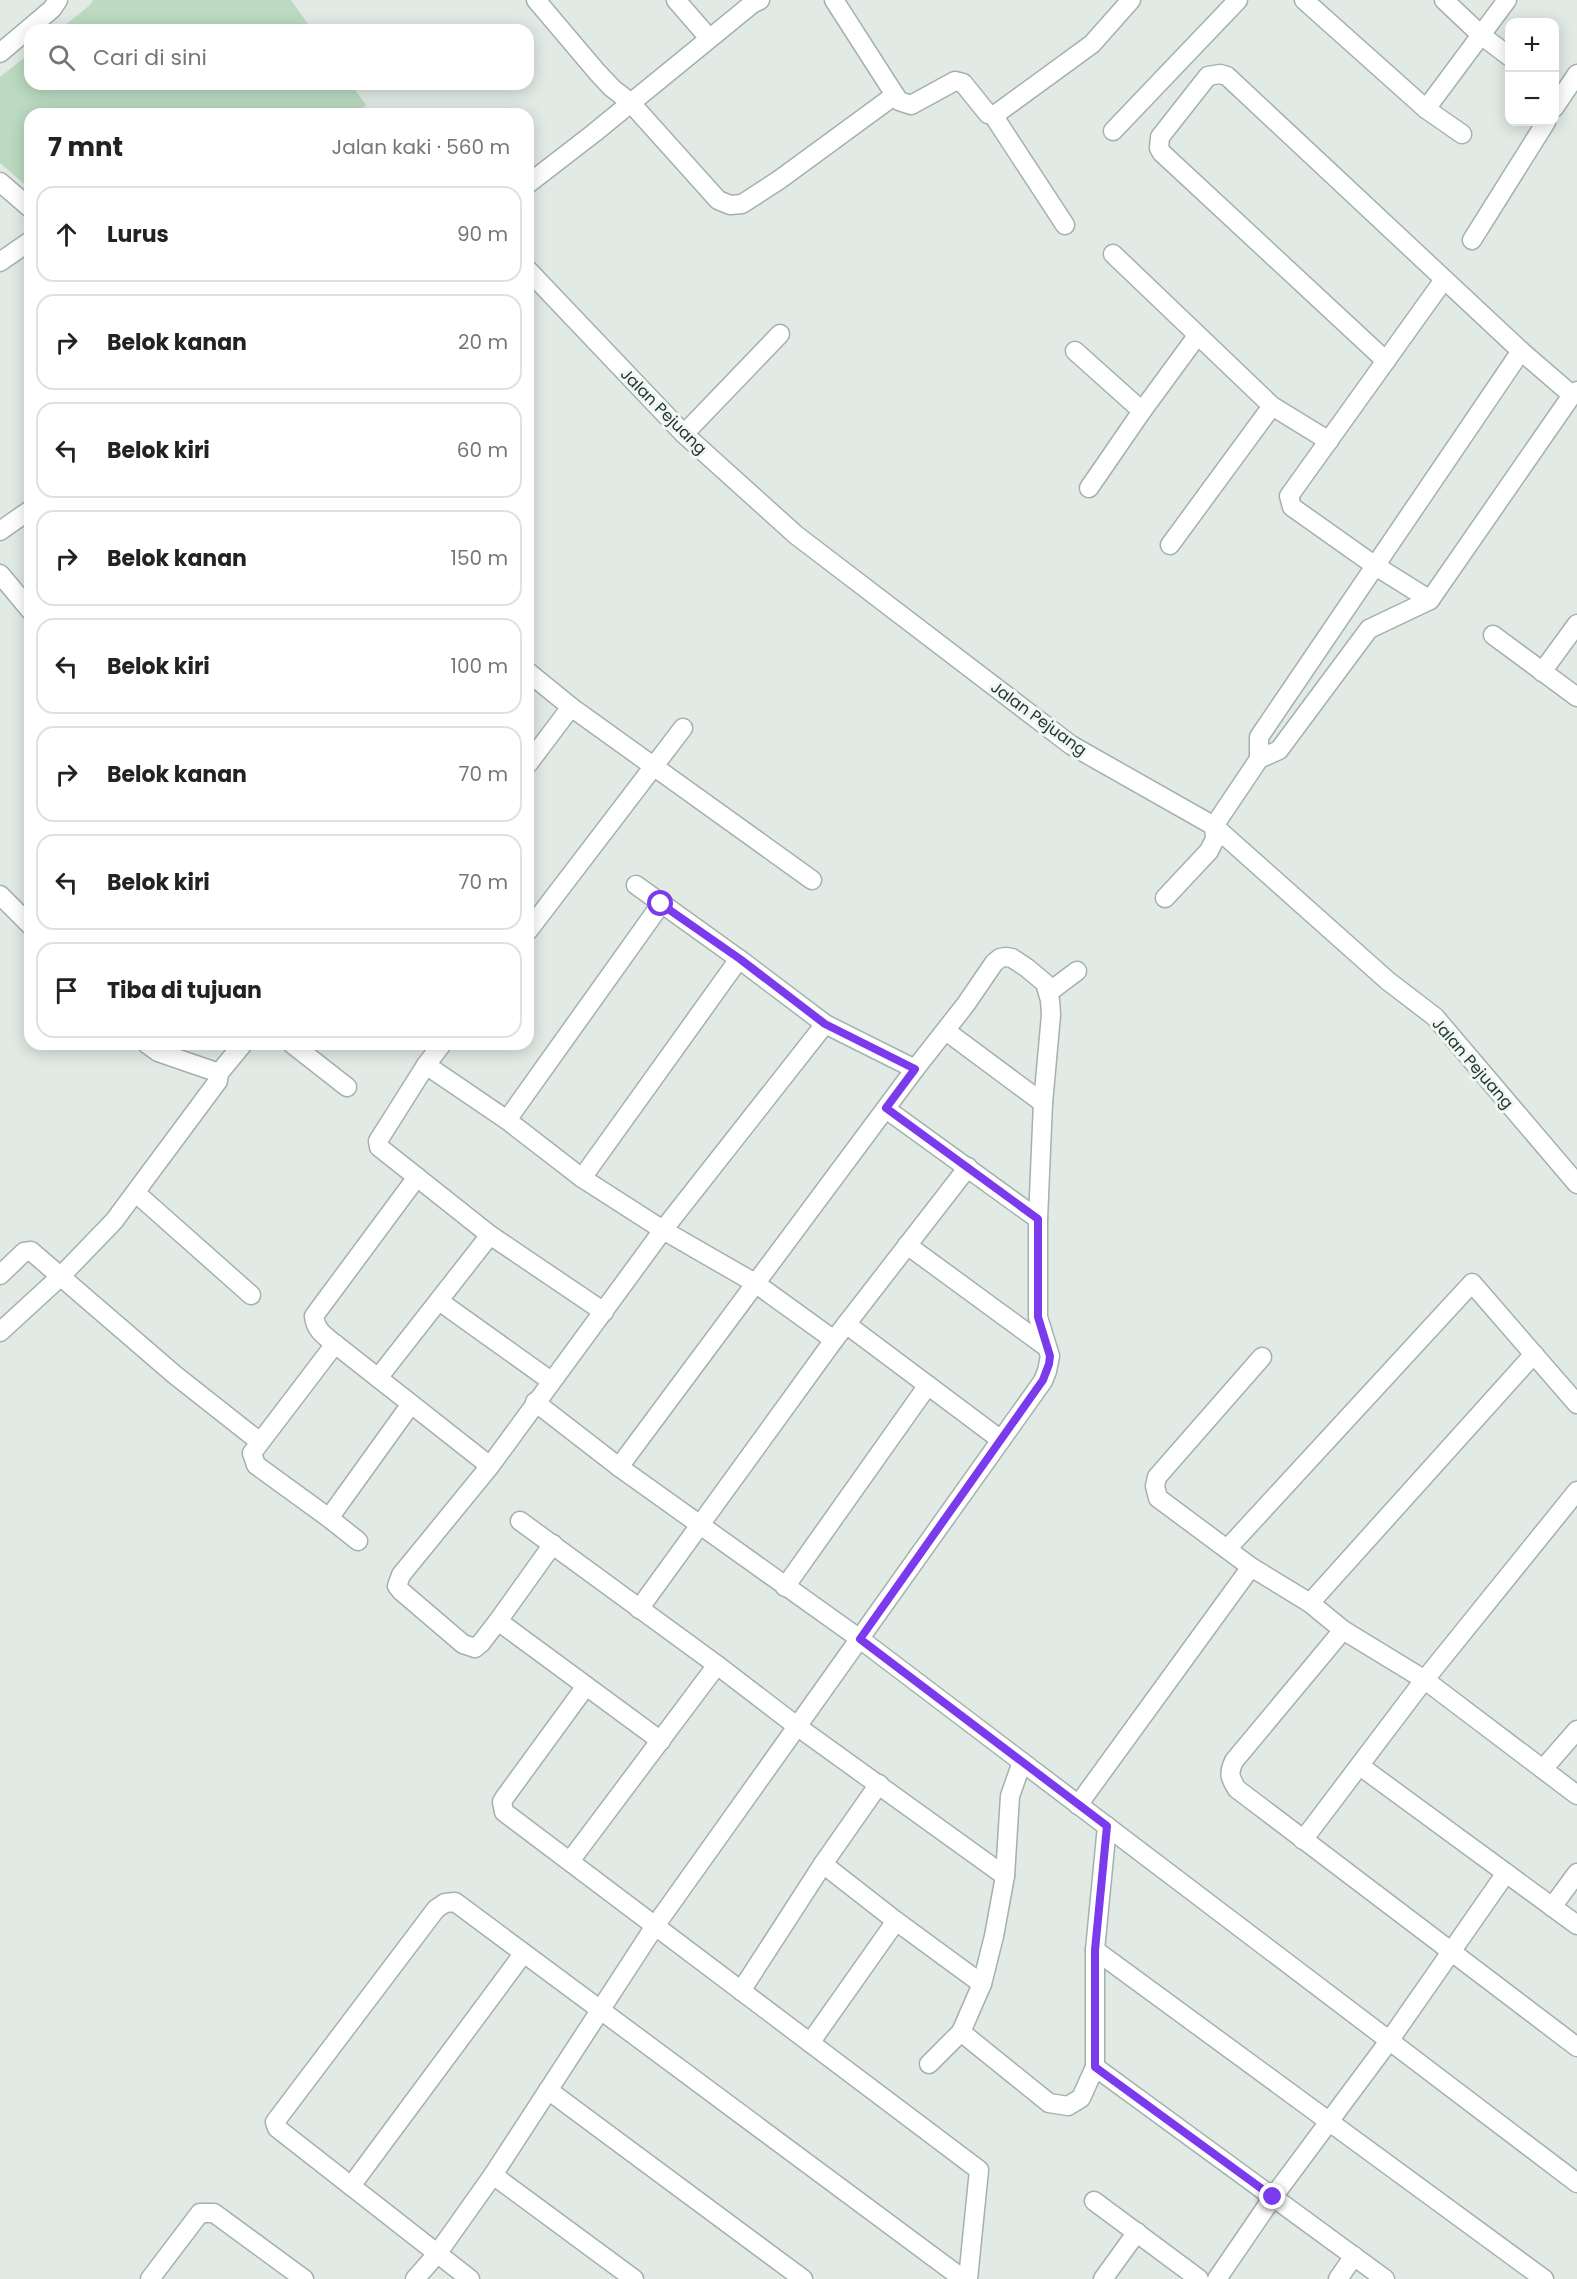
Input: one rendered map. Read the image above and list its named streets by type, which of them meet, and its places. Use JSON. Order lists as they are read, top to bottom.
{
  "streets": {
    "street": ["Jalan Pejuang"]
  },
  "page": {
    "map_buttons": ["+", "−"],
    "search": "Cari di sini",
    "heading": ["7 mnt", "Jalan kaki · 560 m"],
    "list": [
      ["Lurus", "90 m"],
      ["Belok kanan", "20 m"],
      ["Belok kiri", "60 m"],
      ["Belok kanan", "150 m"],
      ["Belok kiri", "100 m"],
      ["Belok kanan", "70 m"],
      ["Belok kiri", "70 m"],
      "Tiba di tujuan"
    ]
  }
}
